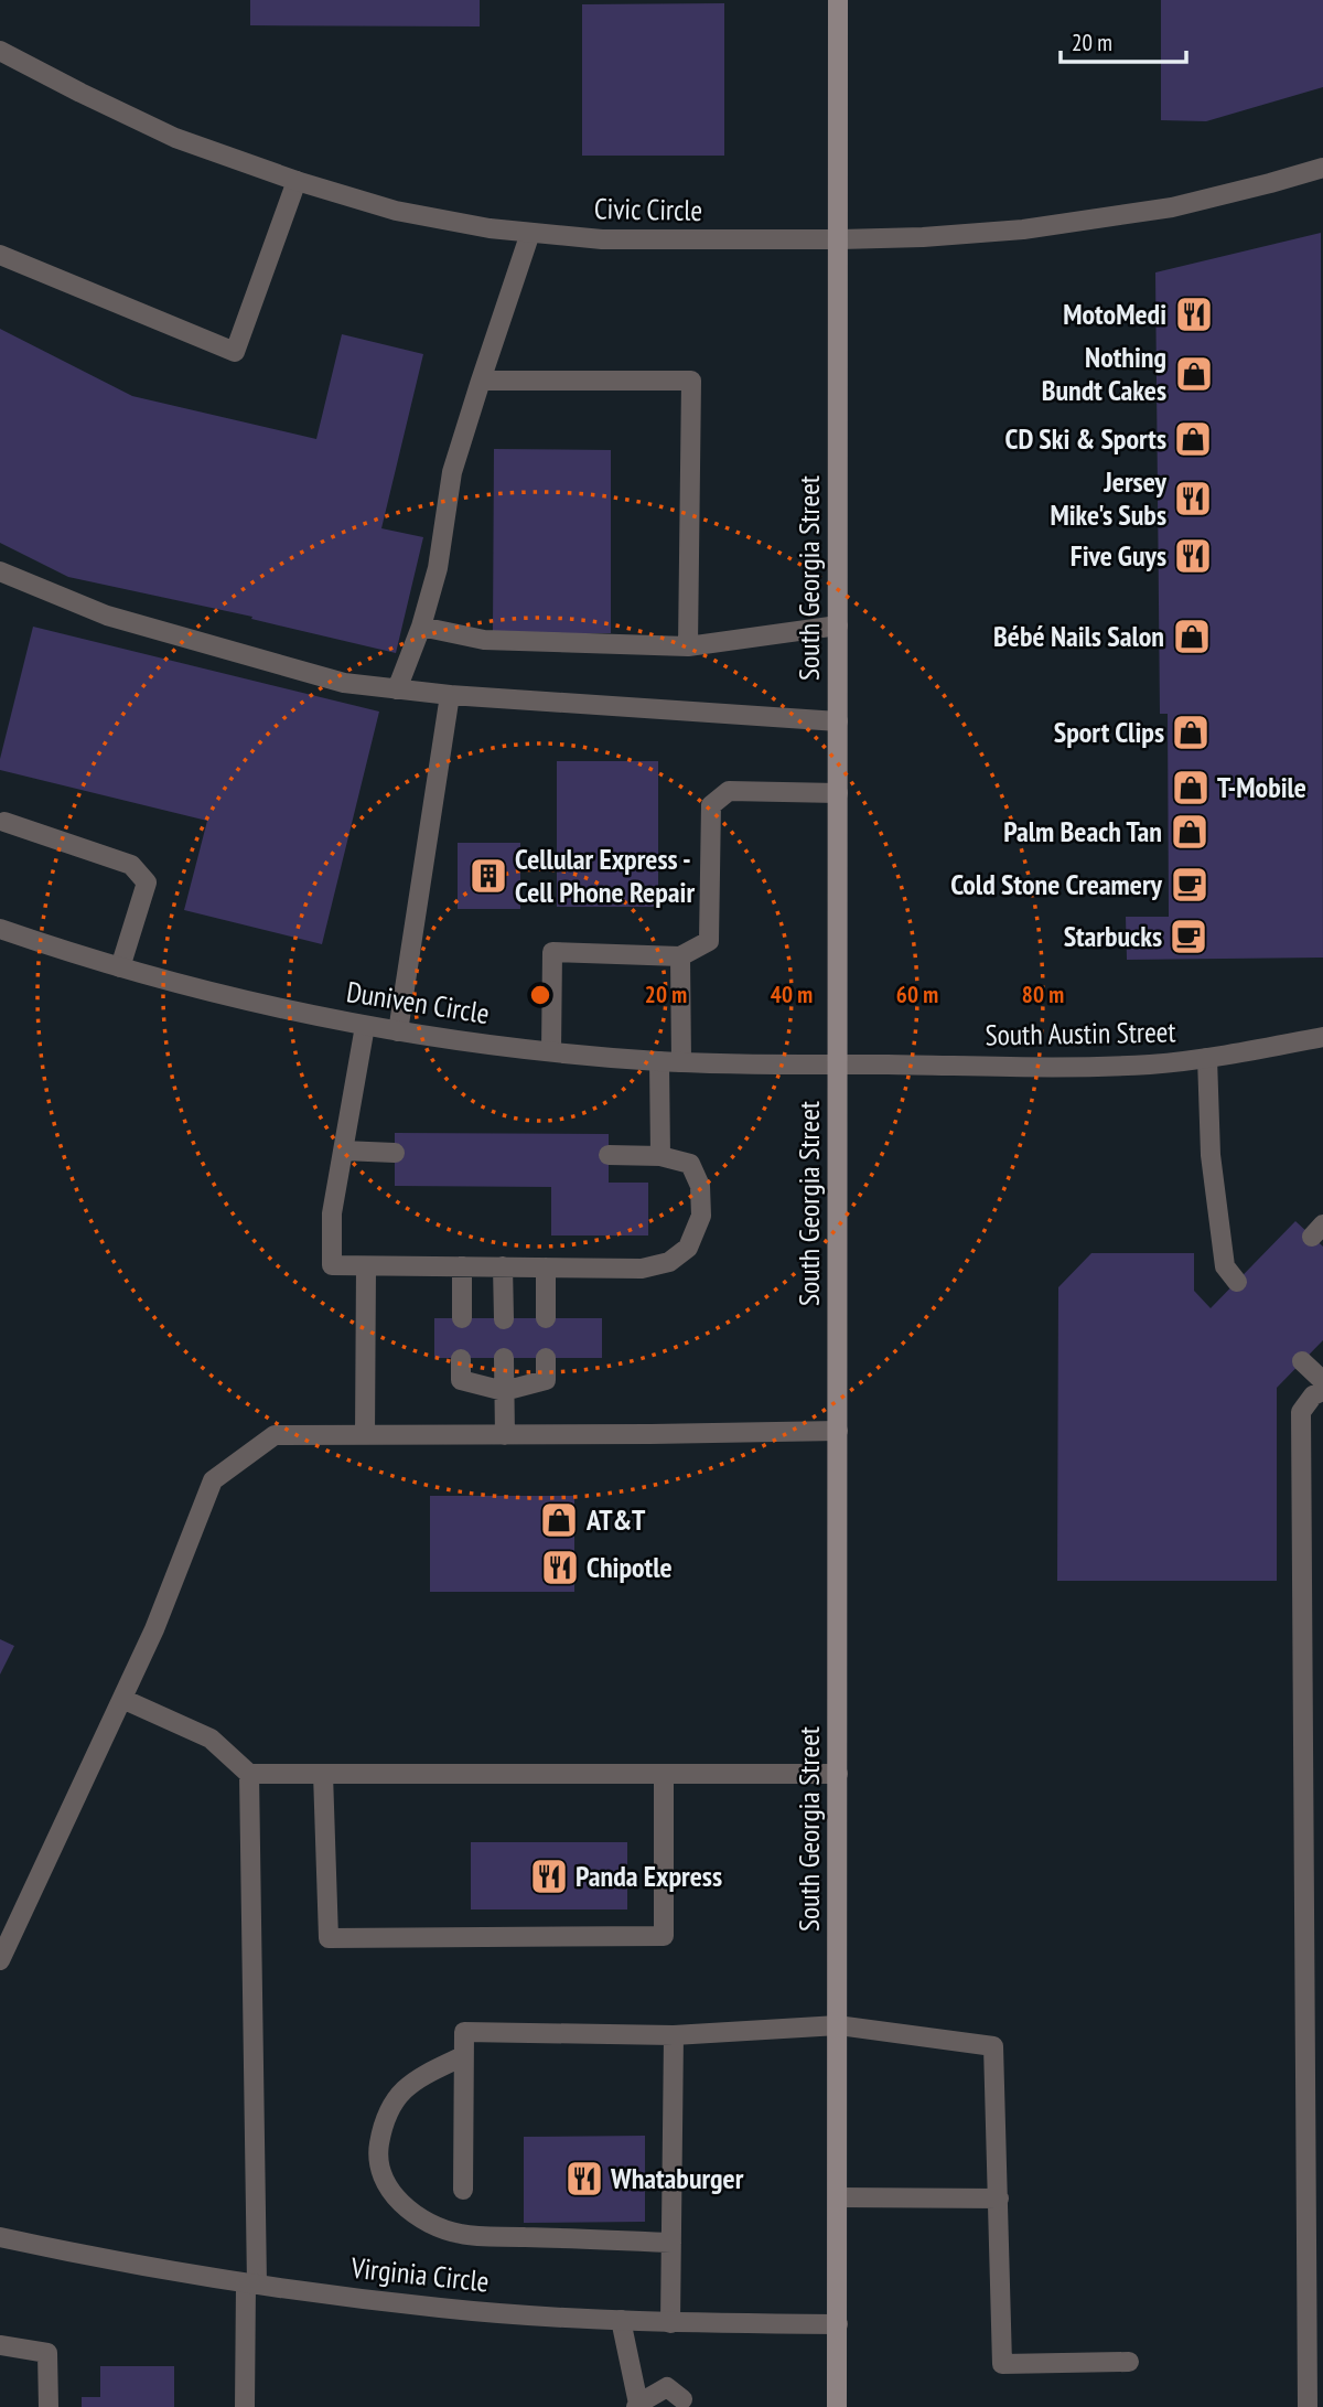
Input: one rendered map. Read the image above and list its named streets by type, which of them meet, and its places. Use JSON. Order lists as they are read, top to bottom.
{
  "streets": {
    "main road": ["South Georgia Street"],
    "street": [
      "Civic Circle",
      "Duniven Circle",
      "South Austin Street",
      "Virginia Circle"
    ]
  },
  "crossings": [
    ["Civic Circle", "South Georgia Street"],
    ["South Georgia Street", "Duniven Circle"],
    ["South Georgia Street", "South Austin Street"],
    ["South Georgia Street", "Virginia Circle"],
    ["Duniven Circle", "South Austin Street"]
  ],
  "places": {
    "restaurant": [
      "MotoMedi",
      "Jersey Mike's Subs",
      "Five Guys",
      "Chipotle",
      "Panda Express",
      "Whataburger"
    ],
    "shop": [
      "Nothing Bundt Cakes",
      "CD Ski & Sports",
      "Bébé Nails Salon",
      "Sport Clips",
      "T-Mobile",
      "Palm Beach Tan",
      "AT&T"
    ],
    "building": ["Cellular Express - Cell Phone Repair"],
    "cafe": ["Cold Stone Creamery", "Starbucks"]
  },
  "scale_bar": "20 m",
  "rings": [
    "20 m",
    "40 m",
    "60 m",
    "80 m"
  ]
}
